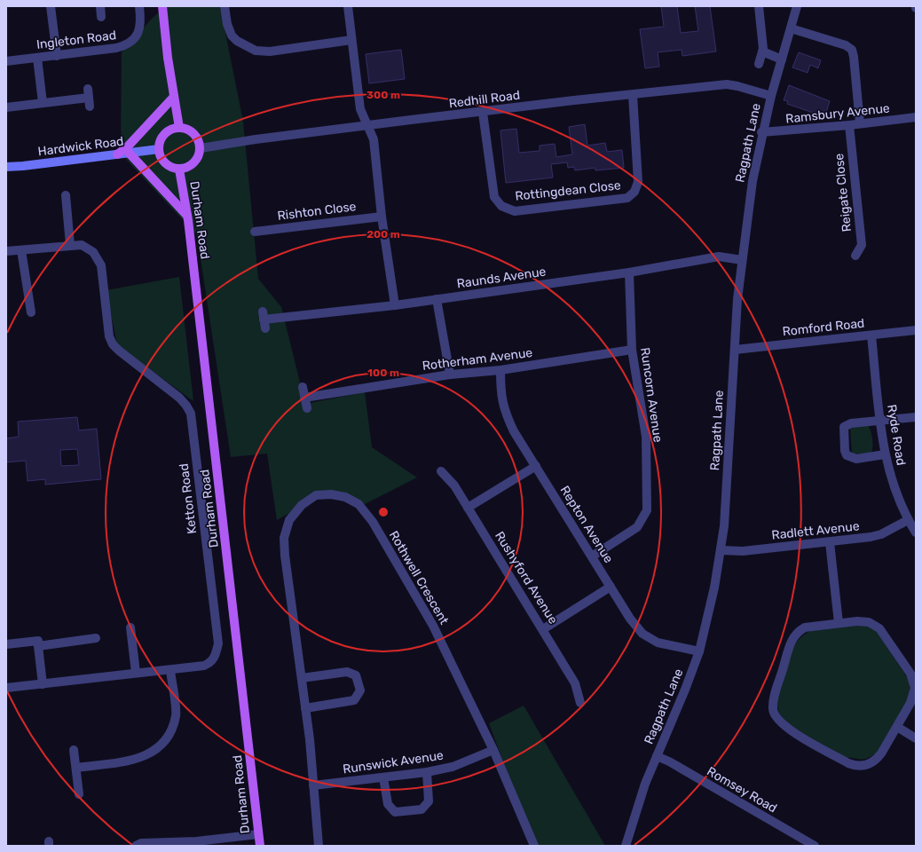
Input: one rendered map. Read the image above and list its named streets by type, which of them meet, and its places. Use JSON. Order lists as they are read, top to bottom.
{
  "streets": {
    "main road": ["Durham Road"],
    "street": [
      "Ingleton Road",
      "Redhill Road",
      "Ramsbury Avenue",
      "Ragpath Lane",
      "Hardwick Road",
      "Rottingdean Close",
      "Reigate Close",
      "Rishton Close",
      "Raunds Avenue",
      "Romford Road",
      "Rotherham Avenue",
      "Runcorn Avenue",
      "Ryde Road",
      "Ketton Road",
      "Repton Avenue",
      "Radlett Avenue",
      "Rothwell Crescent",
      "Rushyford Avenue",
      "Runswick Avenue",
      "Romsey Road"
    ]
  },
  "crossings": [
    ["Redhill Road", "Ragpath Lane"],
    ["Redhill Road", "Hardwick Road"],
    ["Redhill Road", "Rottingdean Close"],
    ["Redhill Road", "Durham Road"],
    ["Ramsbury Avenue", "Ragpath Lane"],
    ["Ramsbury Avenue", "Reigate Close"],
    ["Ragpath Lane", "Raunds Avenue"],
    ["Ragpath Lane", "Romford Road"],
    ["Ragpath Lane", "Repton Avenue"],
    ["Ragpath Lane", "Radlett Avenue"],
    ["Ragpath Lane", "Romsey Road"],
    ["Hardwick Road", "Durham Road"],
    ["Raunds Avenue", "Runcorn Avenue"],
    ["Romford Road", "Ryde Road"],
    ["Rotherham Avenue", "Runcorn Avenue"],
    ["Rotherham Avenue", "Repton Avenue"],
    ["Runcorn Avenue", "Repton Avenue"],
    ["Ryde Road", "Radlett Avenue"],
    ["Rothwell Crescent", "Runswick Avenue"]
  ],
  "rings": ["300 m", "200 m", "100 m"]
}
